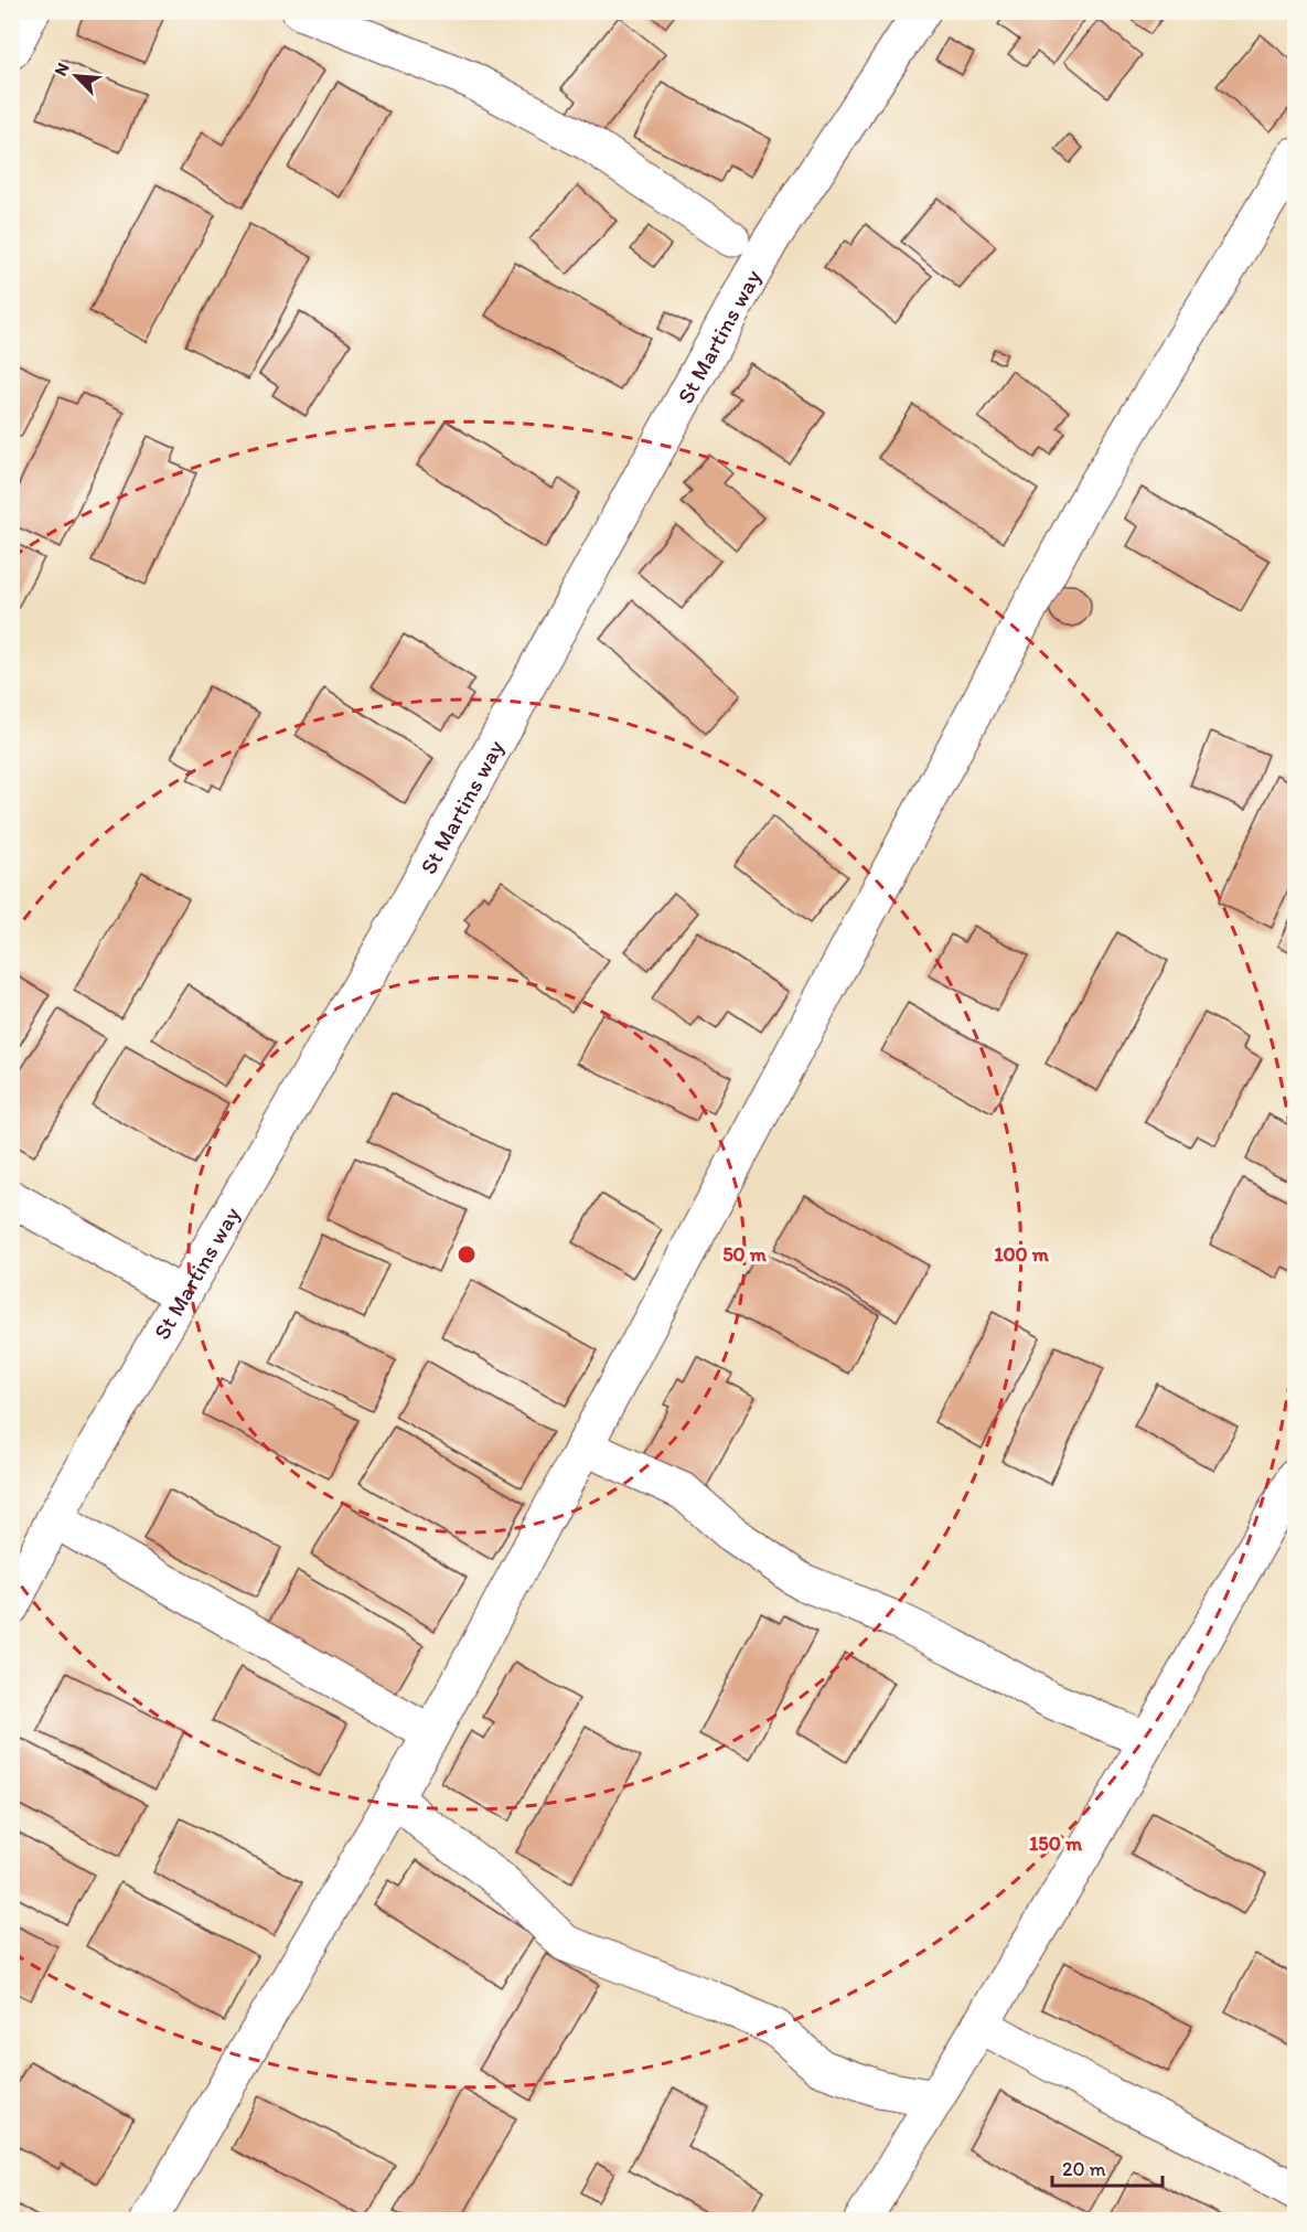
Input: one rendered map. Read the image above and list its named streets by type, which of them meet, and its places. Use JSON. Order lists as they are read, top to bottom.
{
  "streets": {
    "street": ["St Martins way"]
  },
  "scale_bar": "20 m",
  "north": "top left",
  "rings": ["50 m", "100 m", "150 m"]
}
